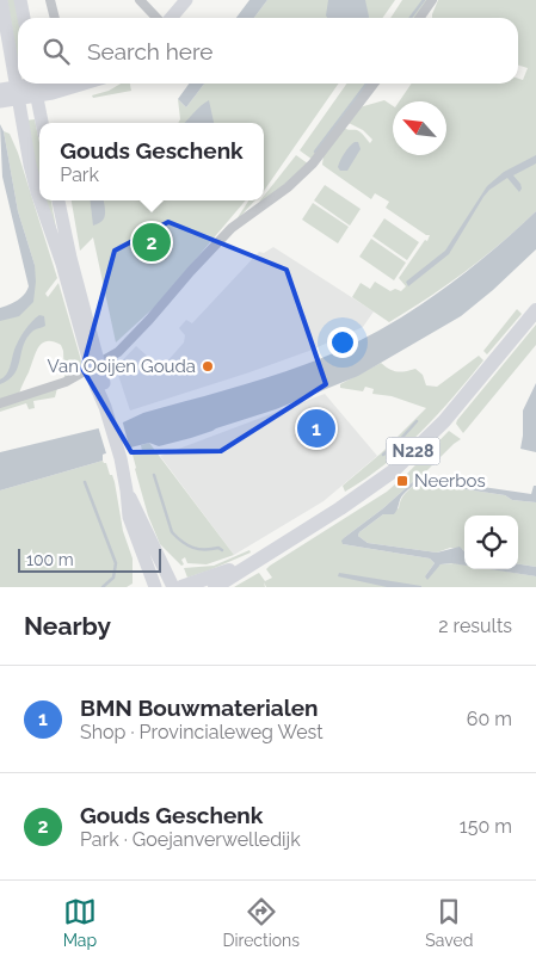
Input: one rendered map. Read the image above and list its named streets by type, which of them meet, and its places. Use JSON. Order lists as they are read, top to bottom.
{
  "streets": {
    "main road": ["N228"]
  },
  "places": {
    "other": ["Van Ooijen Gouda"],
    "transit": ["Neerbos"]
  },
  "scale_bar": "100 m",
  "north": "top left",
  "page": {
    "search": "Search here",
    "popup": ["Gouds Geschenk", "Park"],
    "pins": ["2", "1"],
    "scale": "100 m",
    "heading": ["Nearby", "2 results"],
    "list": [
      {
        "mark": "1",
        "name": "BMN Bouwmaterialen",
        "note": "Shop · Provincialeweg West",
        "value": "60 m"
      },
      {
        "mark": "2",
        "name": "Gouds Geschenk",
        "note": "Park · Goejanverwelledijk",
        "value": "150 m"
      }
    ],
    "nav": ["Map", "Directions", "Saved"]
  }
}
